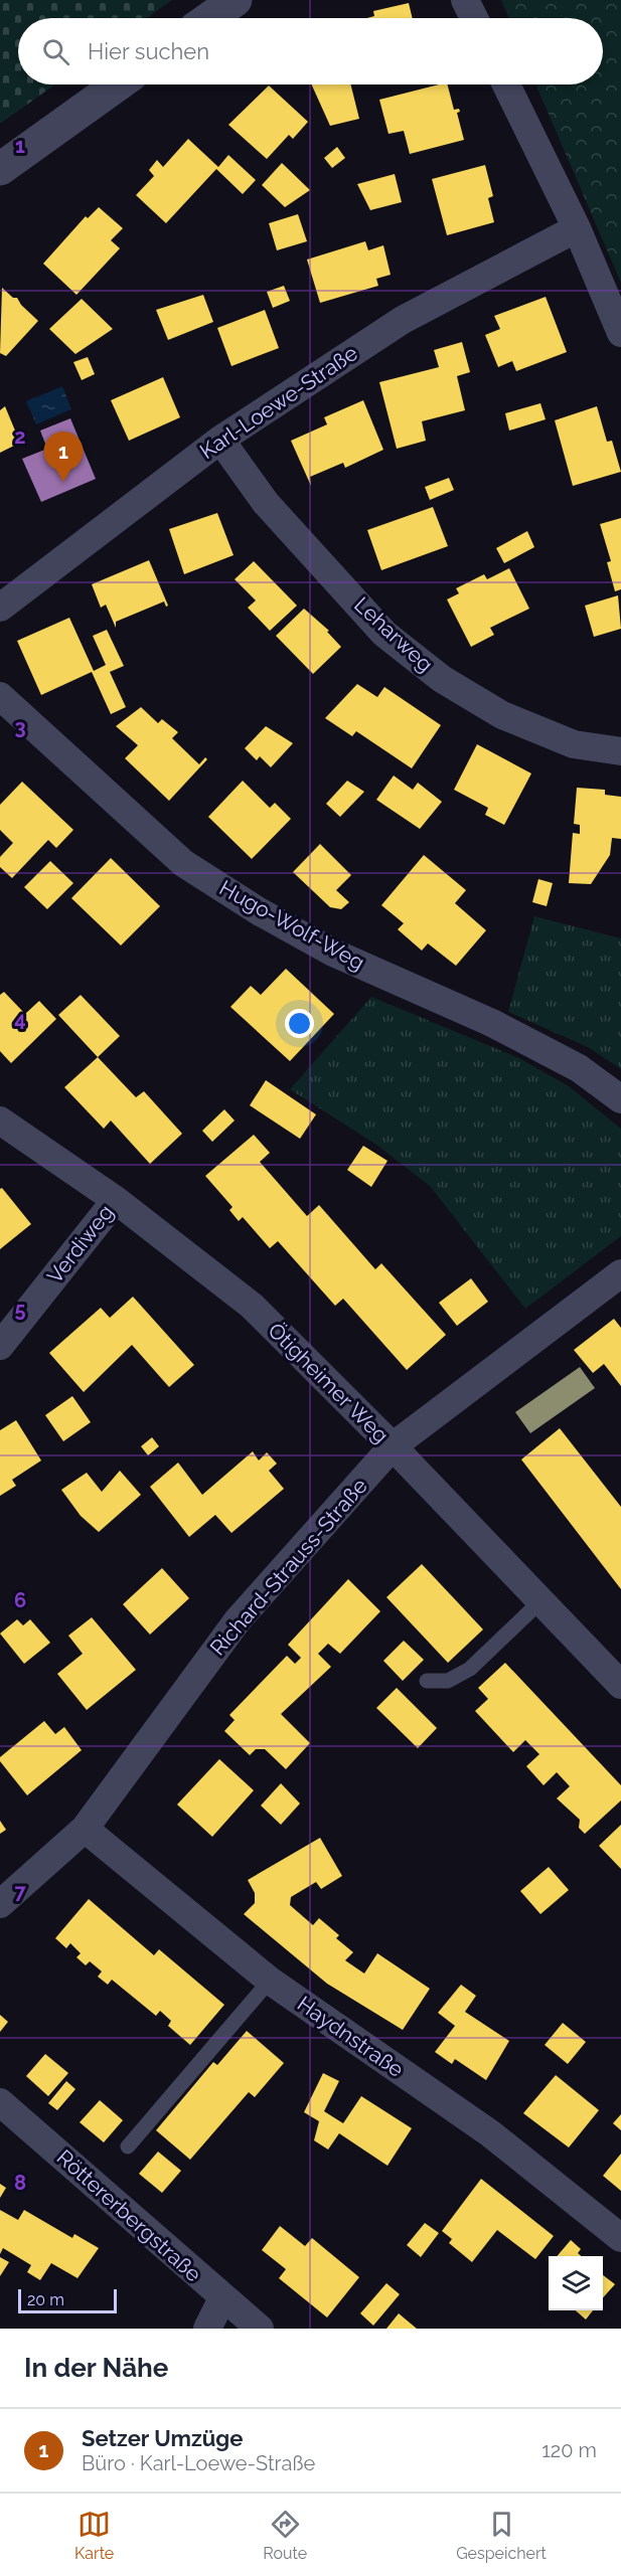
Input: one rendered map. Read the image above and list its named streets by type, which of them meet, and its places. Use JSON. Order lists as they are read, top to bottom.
{
  "streets": {
    "street": [
      "Karl-Loewe-Straße",
      "Leharweg",
      "Hugo-Wolf-Weg",
      "Verdiweg",
      "Ötigheimer Weg",
      "Richard-Strauss-Straße",
      "Haydnstraße",
      "Röttererbergstraße"
    ]
  },
  "crossings": [
    ["Karl-Loewe-Straße", "Leharweg"],
    ["Verdiweg", "Ötigheimer Weg"],
    ["Ötigheimer Weg", "Richard-Strauss-Straße"],
    ["Richard-Strauss-Straße", "Haydnstraße"]
  ],
  "scale_bar": "20 m",
  "page": {
    "search": "Hier suchen",
    "pins": "1",
    "scale": "20 m",
    "heading": "In der Nähe",
    "list": [
      {
        "mark": "1",
        "name": "Setzer Umzüge",
        "note": "Büro · Karl-Loewe-Straße",
        "value": "120 m"
      }
    ],
    "nav": ["Karte", "Route", "Gespeichert"]
  },
  "grid": {
    "rows": [
      "1",
      "2",
      "3",
      "4",
      "5",
      "6",
      "7",
      "8"
    ]
  }
}
